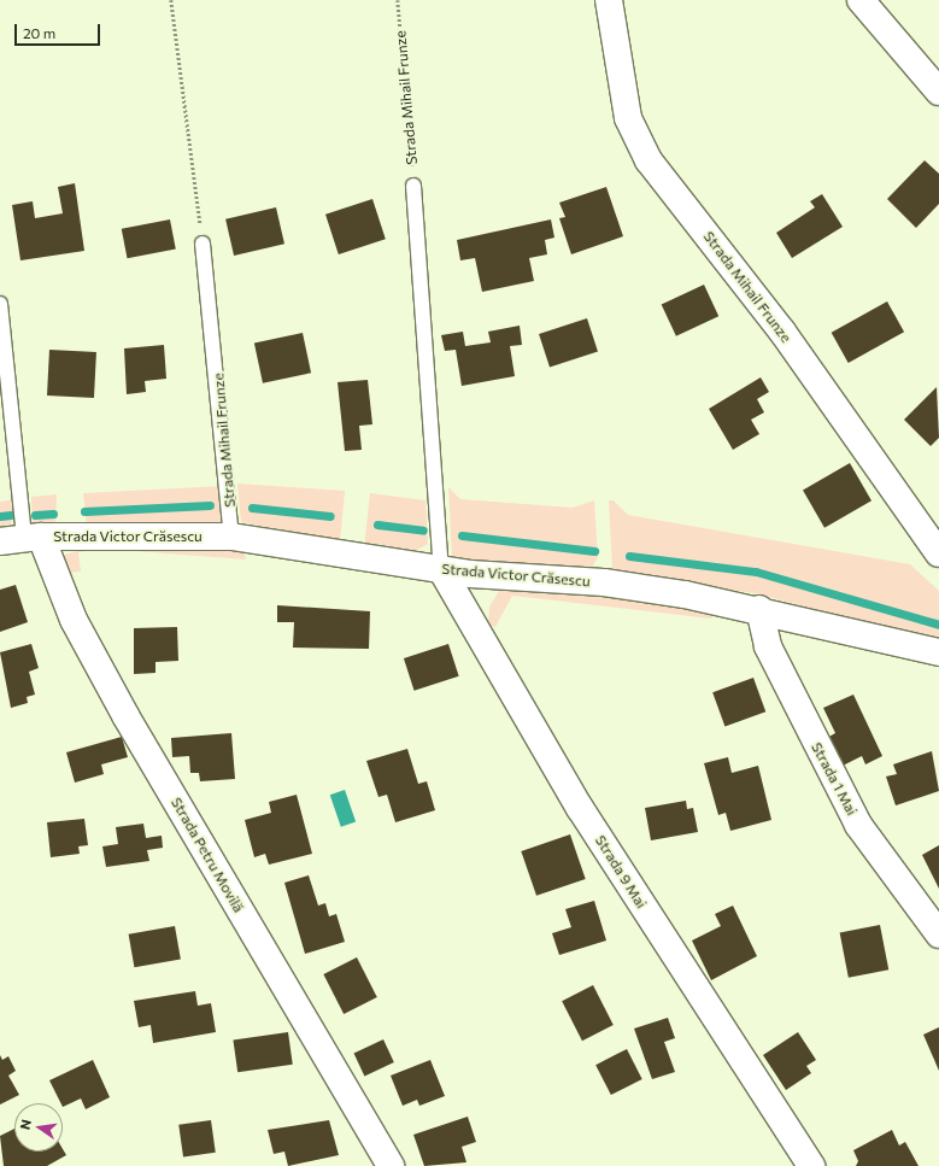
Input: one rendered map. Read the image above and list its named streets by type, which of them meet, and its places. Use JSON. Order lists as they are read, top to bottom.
{
  "streets": {
    "street": [
      "Strada Mihail Frunze",
      "Strada Victor Crăsescu",
      "Strada 1 Mai",
      "Strada Petru Movilă",
      "Strada 9 Mai"
    ]
  },
  "crossings": [
    ["Strada Mihail Frunze", "Strada Victor Crăsescu"],
    ["Strada Mihail Frunze", "Strada 9 Mai"],
    ["Strada Victor Crăsescu", "Strada 1 Mai"],
    ["Strada Victor Crăsescu", "Strada Petru Movilă"],
    ["Strada Victor Crăsescu", "Strada 9 Mai"]
  ],
  "scale_bar": "20 m",
  "north": "left"
}
